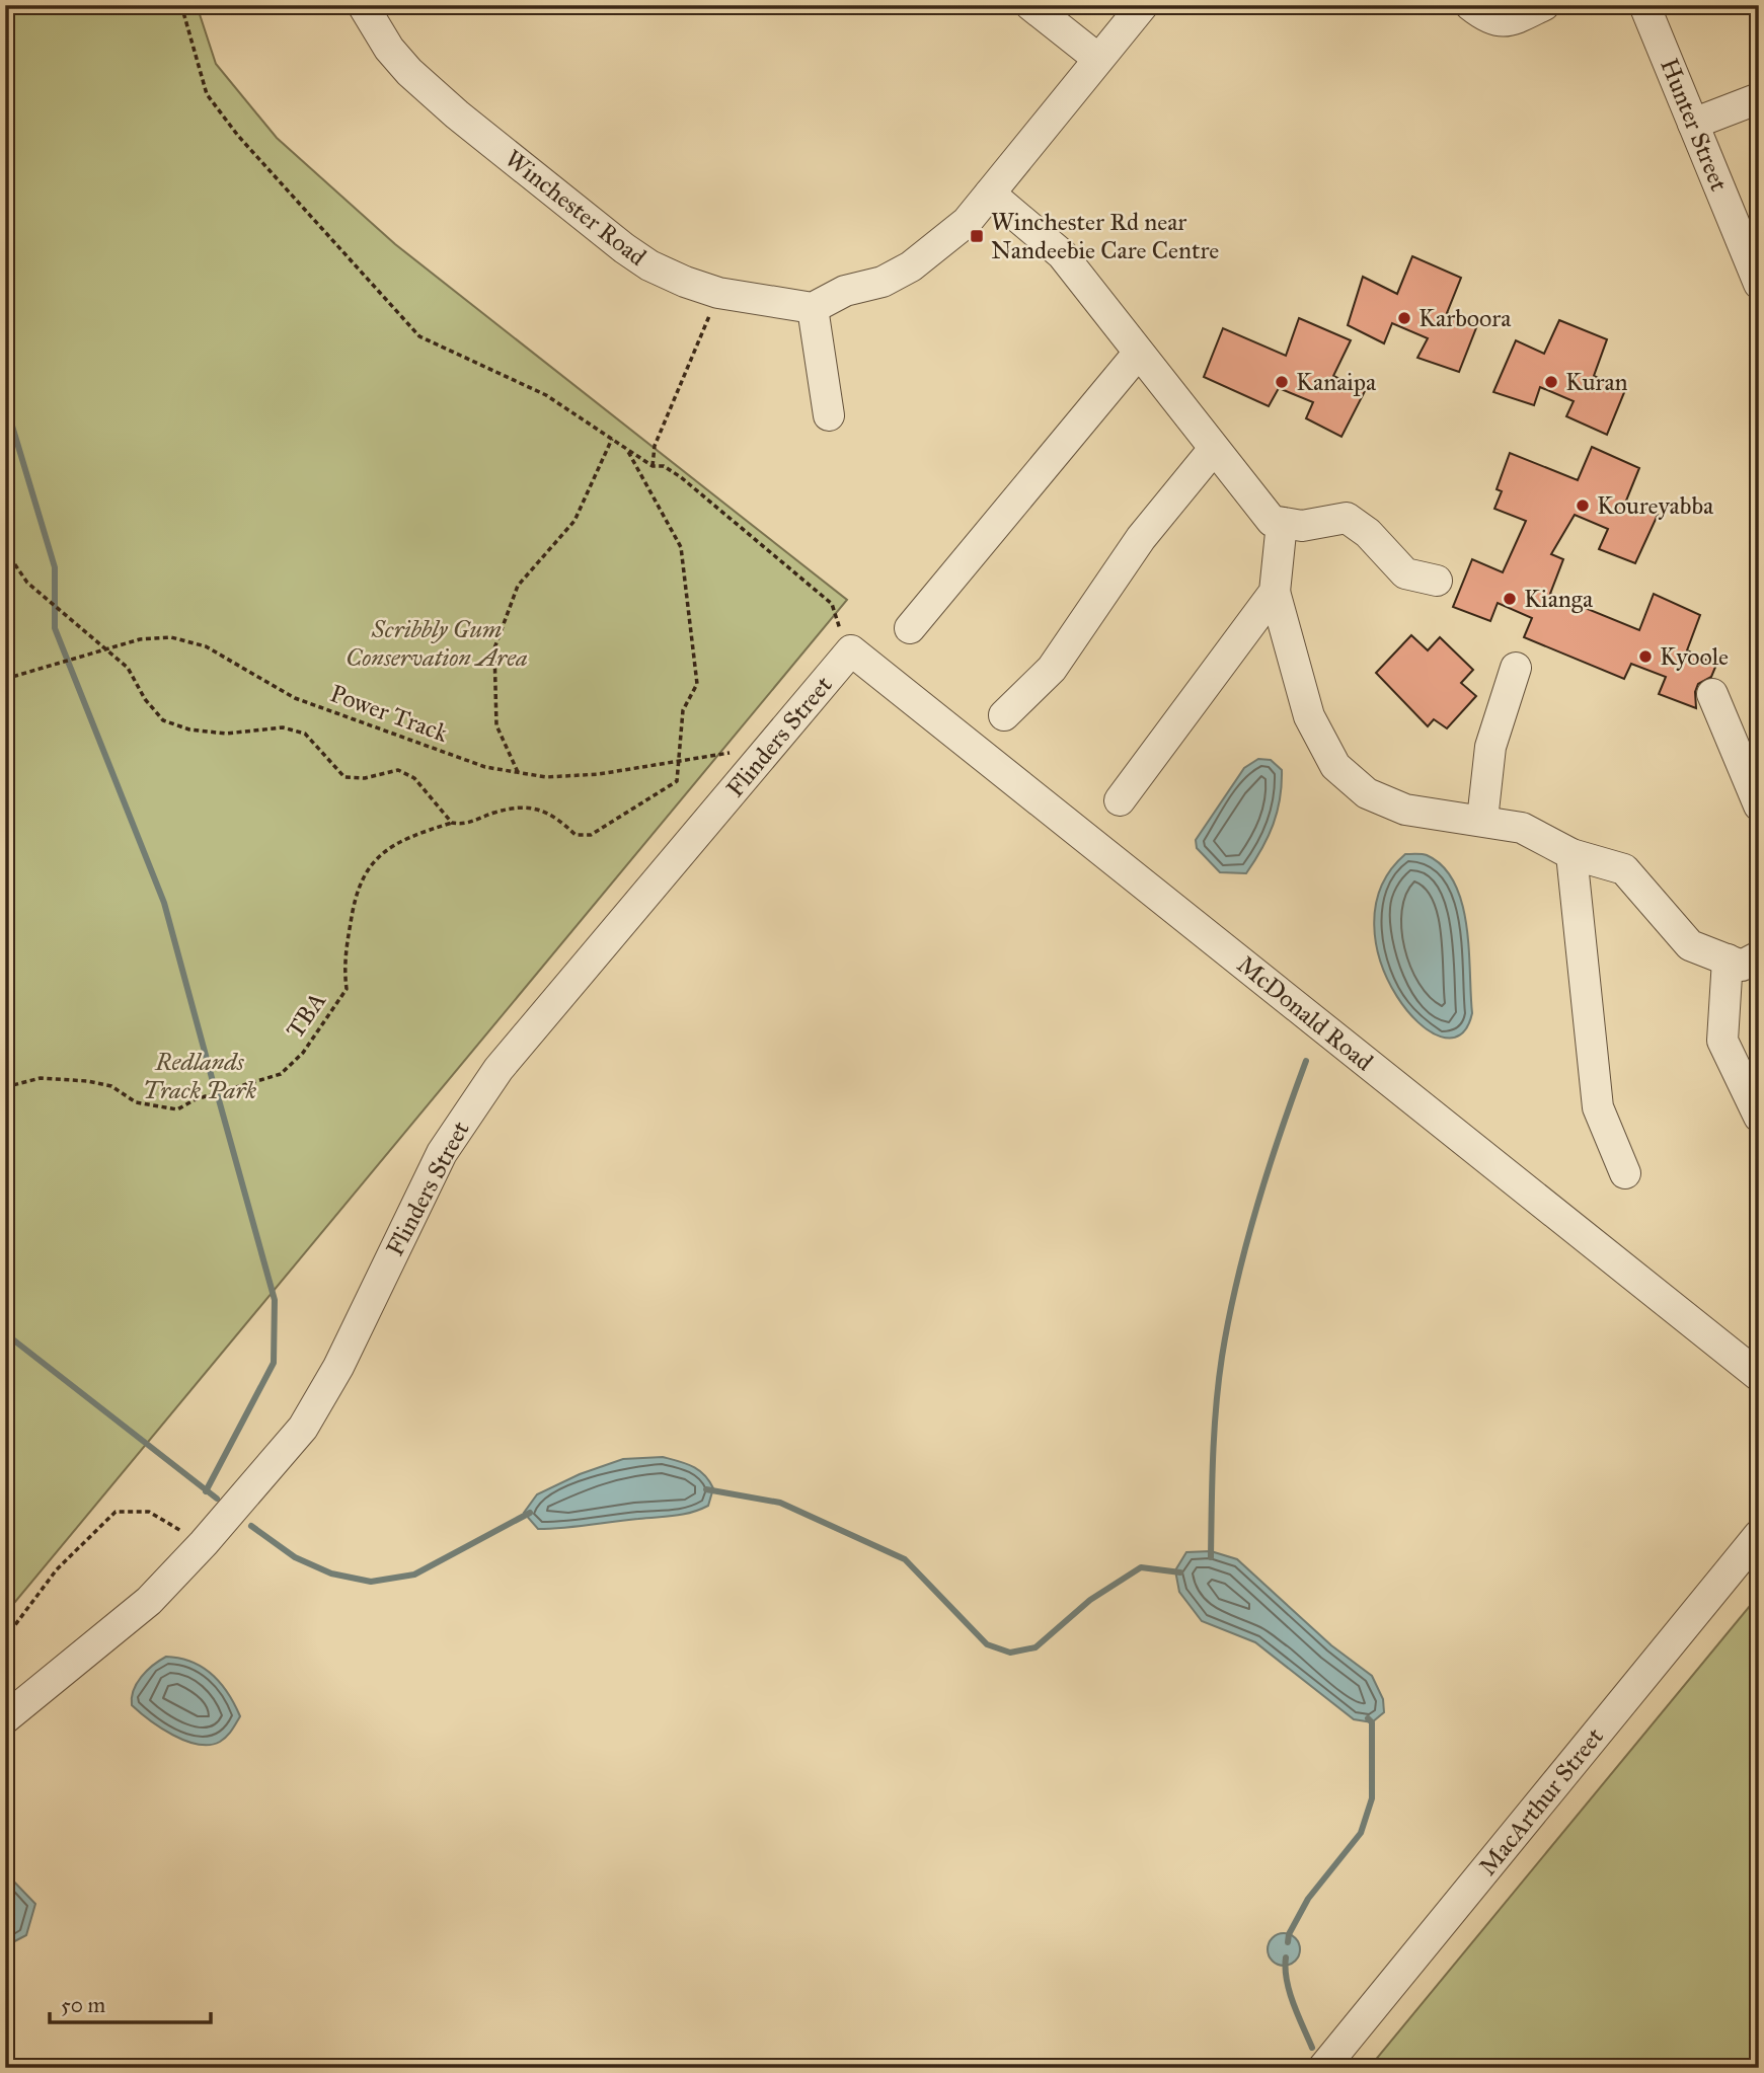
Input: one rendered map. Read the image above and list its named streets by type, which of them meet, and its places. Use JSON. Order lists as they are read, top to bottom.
{
  "streets": {
    "street": [
      "Hunter Street",
      "Winchester Road",
      "Flinders Street",
      "McDonald Road",
      "MacArthur Street"
    ],
    "path": ["Power Track", "TBA"]
  },
  "crossings": [
    ["Power Track", "Flinders Street"],
    ["Power Track", "TBA"],
    ["Flinders Street", "McDonald Road"]
  ],
  "parks": ["Scribbly Gum Conservation Area", "Redlands Track Park"],
  "places": {
    "transit": ["Winchester Rd near Nandeebie Care Centre"],
    "other": [
      "Karboora",
      "Kanaipa",
      "Kuran",
      "Koureyabba",
      "Kianga",
      "Kyoole"
    ]
  },
  "scale_bar": "50 m"
}
